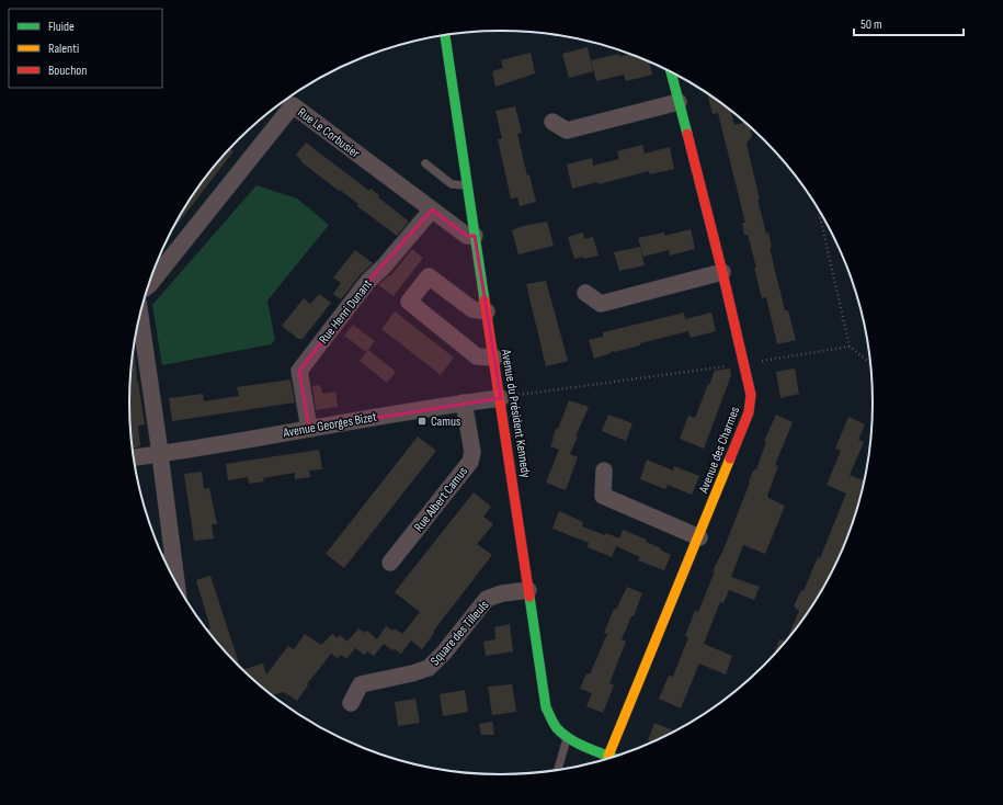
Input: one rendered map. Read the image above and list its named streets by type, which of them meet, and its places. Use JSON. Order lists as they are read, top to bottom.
{
  "streets": {
    "street": [
      "Rue Le Corbusier",
      "Rue Henri Dunant",
      "Avenue du Président Kennedy",
      "Avenue Georges Bizet",
      "Avenue des Charmes",
      "Rue Albert Camus",
      "Square des Tilleuls"
    ]
  },
  "crossings": [
    ["Rue Le Corbusier", "Rue Henri Dunant"],
    ["Rue Le Corbusier", "Avenue du Président Kennedy"],
    ["Rue Henri Dunant", "Avenue Georges Bizet"],
    ["Avenue du Président Kennedy", "Avenue Georges Bizet"],
    ["Avenue du Président Kennedy", "Avenue des Charmes"],
    ["Avenue du Président Kennedy", "Square des Tilleuls"],
    ["Avenue Georges Bizet", "Rue Albert Camus"]
  ],
  "places": {
    "transit": ["Camus"]
  },
  "legend": ["Fluide", "Ralenti", "Bouchon"],
  "scale_bar": "50 m"
}
